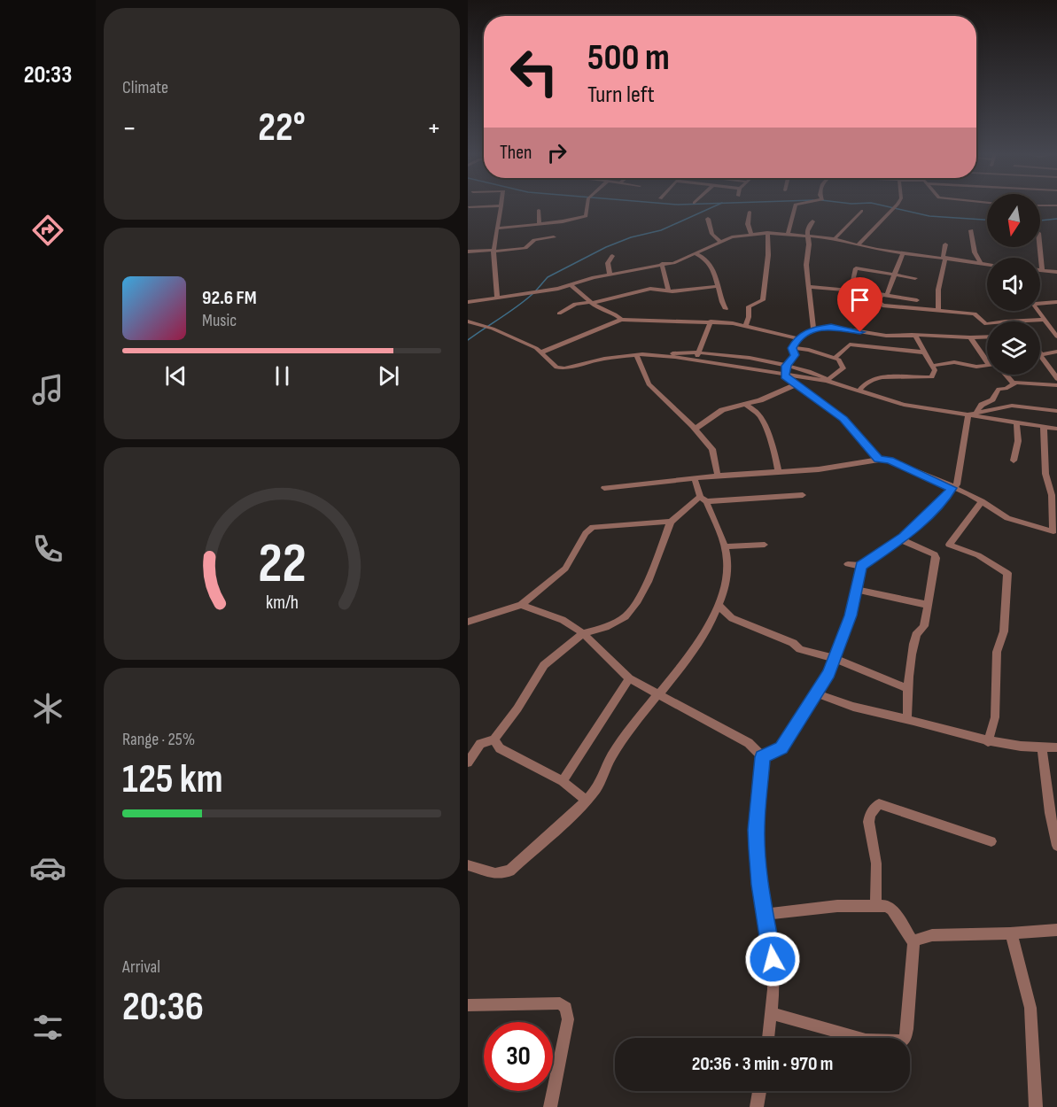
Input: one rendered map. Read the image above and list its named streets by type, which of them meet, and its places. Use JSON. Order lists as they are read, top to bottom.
{
  "north": "bottom",
  "page": {
    "tabs": "20:33",
    "tile": [
      "Climate",
      ["Range · 25%", "125 km"],
      ["Arrival", "20:36"]
    ],
    "turn": ["500 m", "Turn left"],
    "heat": ["−", "22°", "+"],
    "then": "Then",
    "song": ["92.6 FM", "Music"],
    "limit": "30",
    "trip": "20:36 · 3 min · 970 m",
    "gauge": ["22", "km/h"]
  }
}
